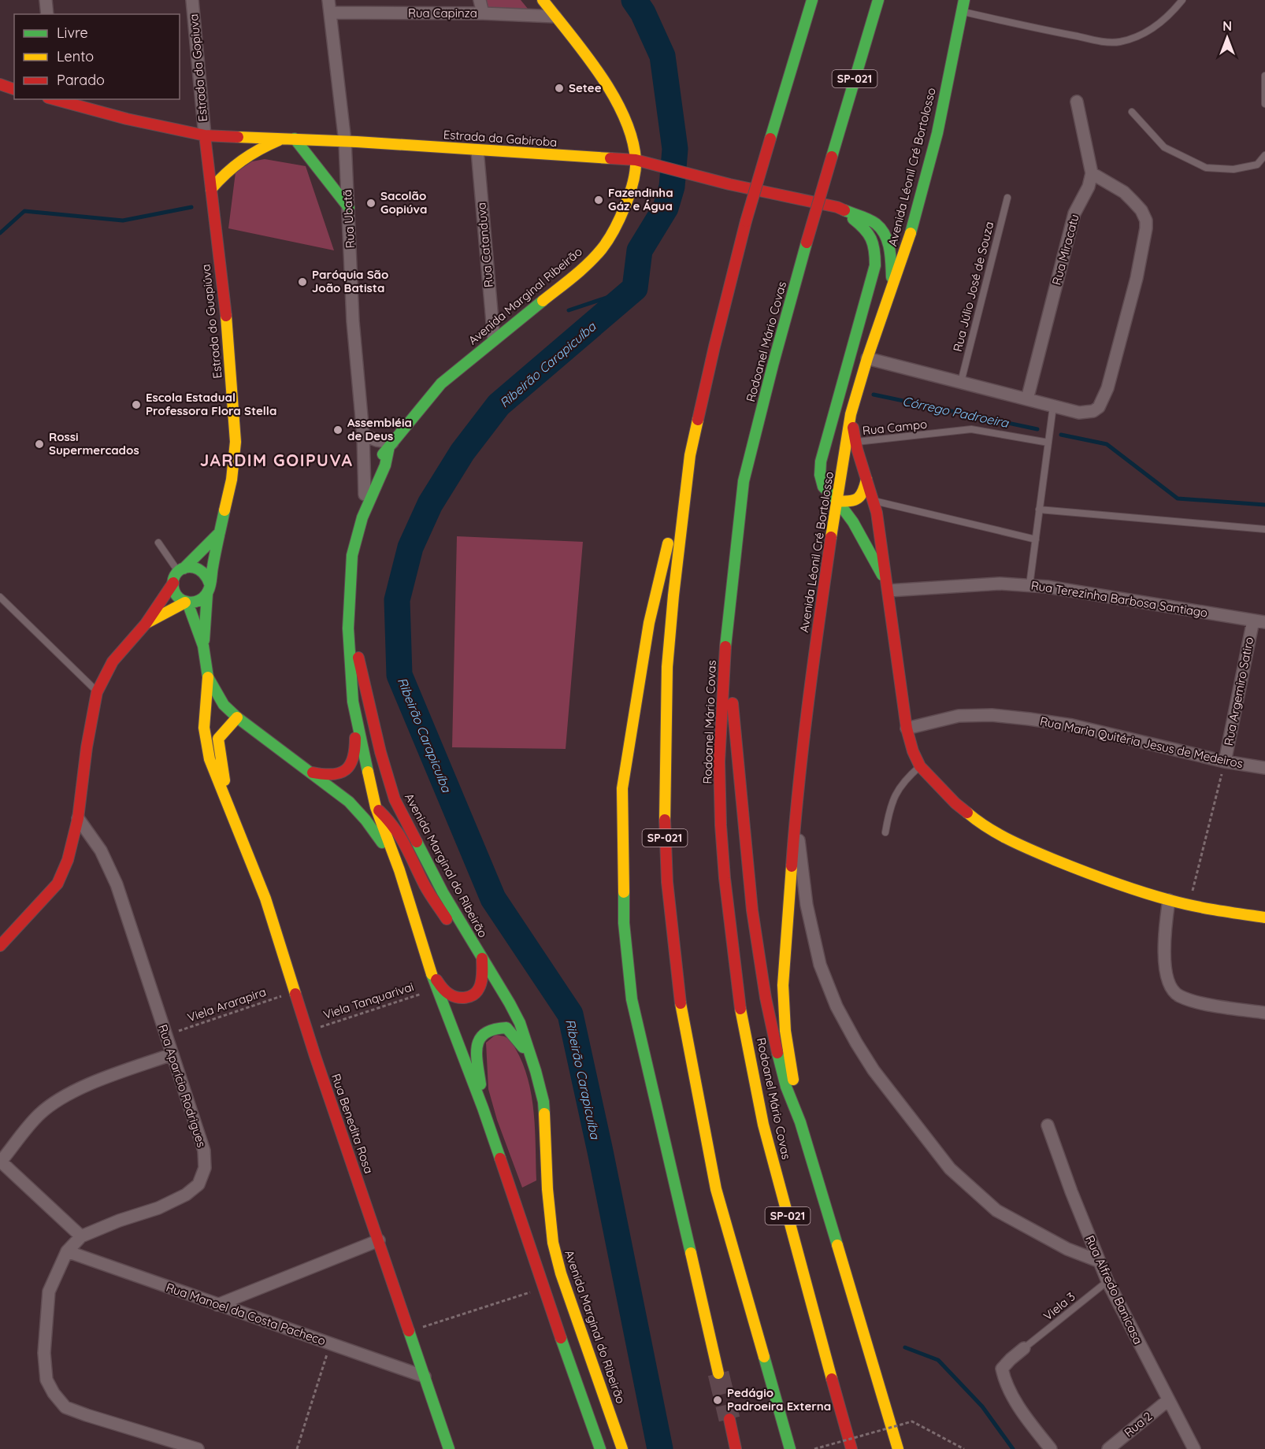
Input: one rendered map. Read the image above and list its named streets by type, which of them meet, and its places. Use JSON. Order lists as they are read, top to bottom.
{
  "streets": {
    "main road": [
      "SP-021",
      "Estrada da Gabiroba",
      "Avenida Léonil Cré Bortolosso",
      "Avenida Marginal Ribeirão",
      "Estrada do Guapiúva",
      "Rodoanel Mário Covas",
      "Avenida Marginal do Ribeirão",
      "Rua Benedita Rosa"
    ],
    "street": [
      "Rua Capinza",
      "Estrada da Gopiuva",
      "Rua Ubatã",
      "Rua Catanduva",
      "Rua Miracatu",
      "Rua Terezinha Barbosa Santiago",
      "Rua Argemiro Satiro",
      "Rua Maria Quitéria Jesus de Medeiros",
      "Rua Aparício Rodrigues",
      "Rua Alfredo Banicasa",
      "Rua Manoel da Costa Pacheco",
      "Rua 2"
    ],
    "lane": ["Rua Júlio José de Souza", "Rua Campo", "Viela 3"],
    "path": ["Viela Tanquarivai", "Viela Ararapira"]
  },
  "crossings": [
    ["Rua Capinza", "Rua Ubatã"],
    ["Rua Capinza", "Avenida Marginal Ribeirão"],
    ["Estrada da Gopiuva", "Estrada da Gabiroba"],
    ["Estrada da Gopiuva", "Estrada do Guapiúva"],
    ["Estrada da Gabiroba", "Avenida Léonil Cré Bortolosso"],
    ["Estrada da Gabiroba", "Rua Ubatã"],
    ["Estrada da Gabiroba", "Rua Catanduva"],
    ["Estrada da Gabiroba", "Avenida Marginal Ribeirão"],
    ["Estrada da Gabiroba", "Estrada do Guapiúva"],
    ["Rua Ubatã", "Avenida Marginal Ribeirão"],
    ["Rua Catanduva", "Avenida Marginal Ribeirão"],
    ["Estrada do Guapiúva", "Rua Benedita Rosa"],
    ["Rua Terezinha Barbosa Santiago", "Rua Argemiro Satiro"],
    ["Rua Argemiro Satiro", "Rua Maria Quitéria Jesus de Medeiros"],
    ["Avenida Marginal do Ribeirão", "Viela Tanquarivai"],
    ["Viela Tanquarivai", "Rua Benedita Rosa"],
    ["Viela Ararapira", "Rua Aparício Rodrigues"],
    ["Viela Ararapira", "Rua Benedita Rosa"],
    ["Rua Aparício Rodrigues", "Rua Manoel da Costa Pacheco"],
    ["Rua Benedita Rosa", "Rua Manoel da Costa Pacheco"],
    ["Rua Alfredo Banicasa", "Viela 3"],
    ["Rua Alfredo Banicasa", "Rua 2"]
  ],
  "districts": ["JARDIM GOIPUVA"],
  "water": ["Ribeirão Carapicuíba", "Córrego Padroeira"],
  "places": [
    "Setee",
    "Fazendinha Gáz e Água",
    "Sacolão Gopiúva",
    "Paróquia São João Batista",
    "Escola Estadual Professora Flora Stella",
    "Assembléia de Deus",
    "Rossi Supermercados",
    "Pedágio Padroeira Externa"
  ],
  "legend": ["Livre", "Lento", "Parado"],
  "north": "top"
}
